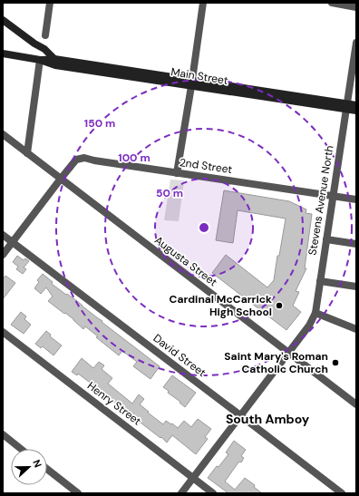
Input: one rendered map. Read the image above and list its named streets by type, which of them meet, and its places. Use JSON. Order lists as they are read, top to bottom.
{
  "streets": {
    "main road": ["Main Street"],
    "street": [
      "2nd Street",
      "Stevens Avenue North",
      "Augusta Street",
      "David Street",
      "Henry Street"
    ]
  },
  "crossings": [
    ["Main Street", "Stevens Avenue North"],
    ["2nd Street", "Stevens Avenue North"],
    ["2nd Street", "Augusta Street"],
    ["2nd Street", "David Street"],
    ["Stevens Avenue North", "Augusta Street"],
    ["Stevens Avenue North", "David Street"],
    ["Stevens Avenue North", "Henry Street"]
  ],
  "districts": ["South Amboy"],
  "places": ["Cardinal McCarrick High School", "Saint Mary's Roman Catholic Church"],
  "north": "right",
  "rings": ["150 m", "100 m", "50 m"]
}
